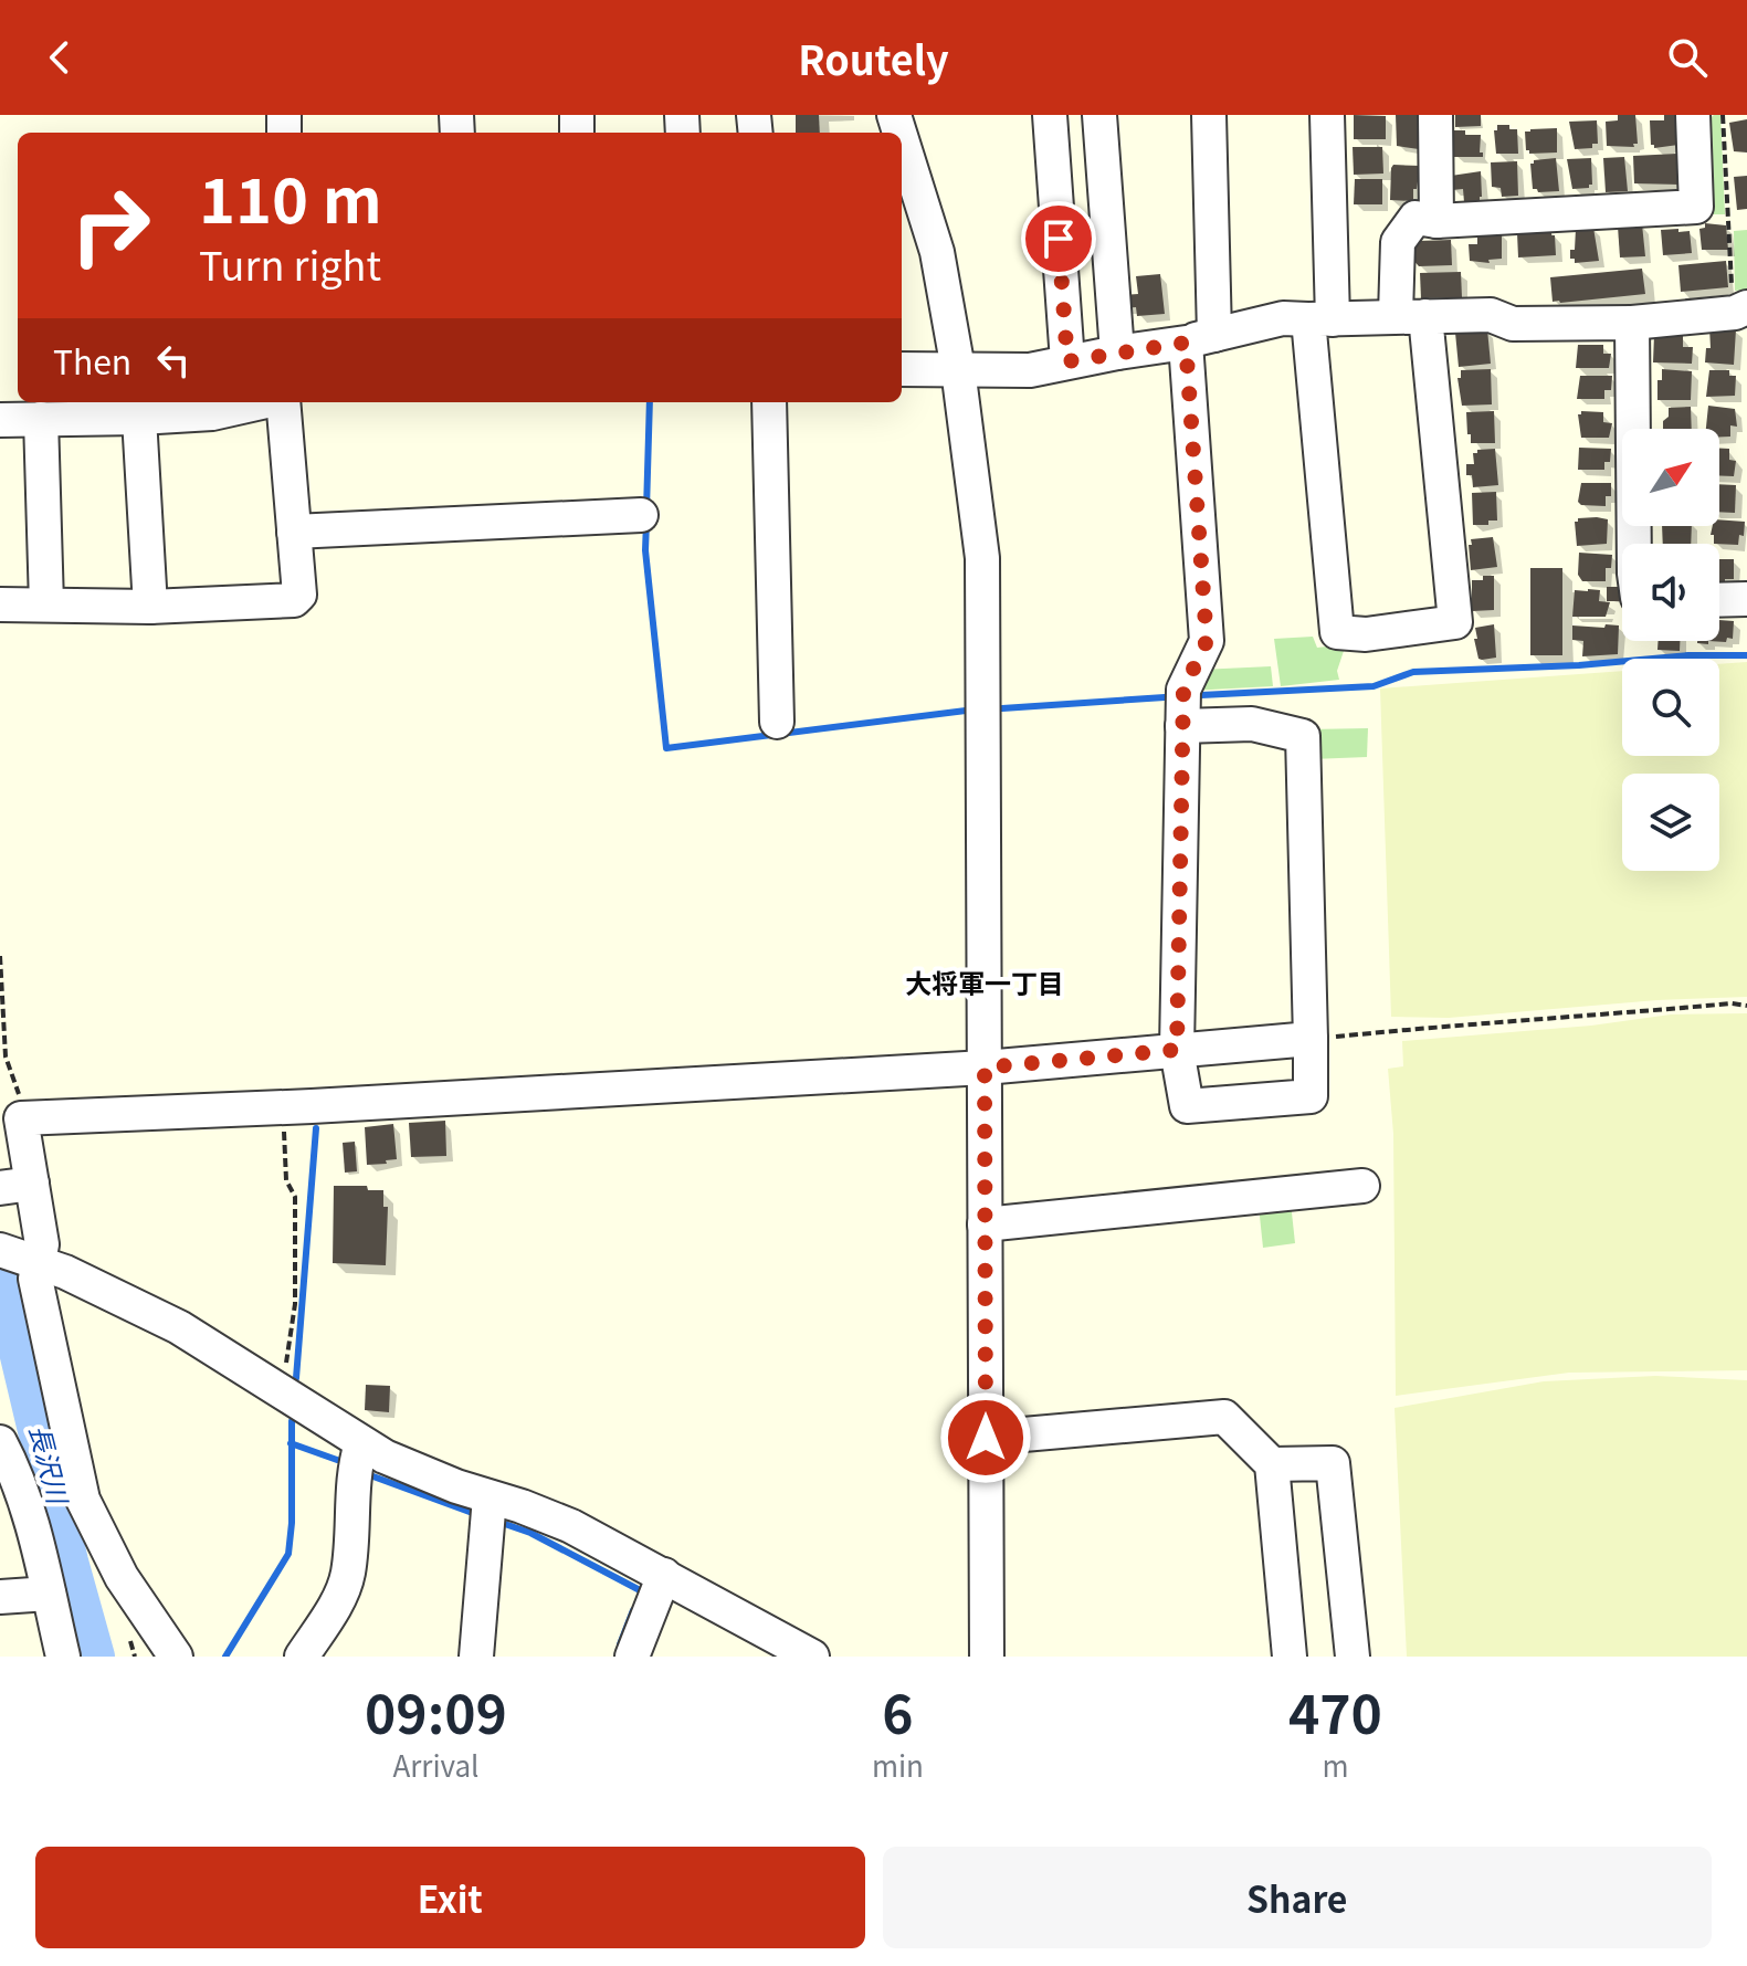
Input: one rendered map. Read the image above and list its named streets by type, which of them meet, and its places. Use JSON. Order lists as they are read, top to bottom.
{
  "districts": ["大将軍一丁目"],
  "water": ["長沢川"],
  "north": "top right",
  "page": {
    "header": "Routely",
    "turn": ["110 m", "Turn right"],
    "then": "Then",
    "eta": [
      "09:09",
      "Arrival",
      "6",
      "min",
      "470",
      "m"
    ],
    "buttons": ["Exit", "Share"]
  }
}
